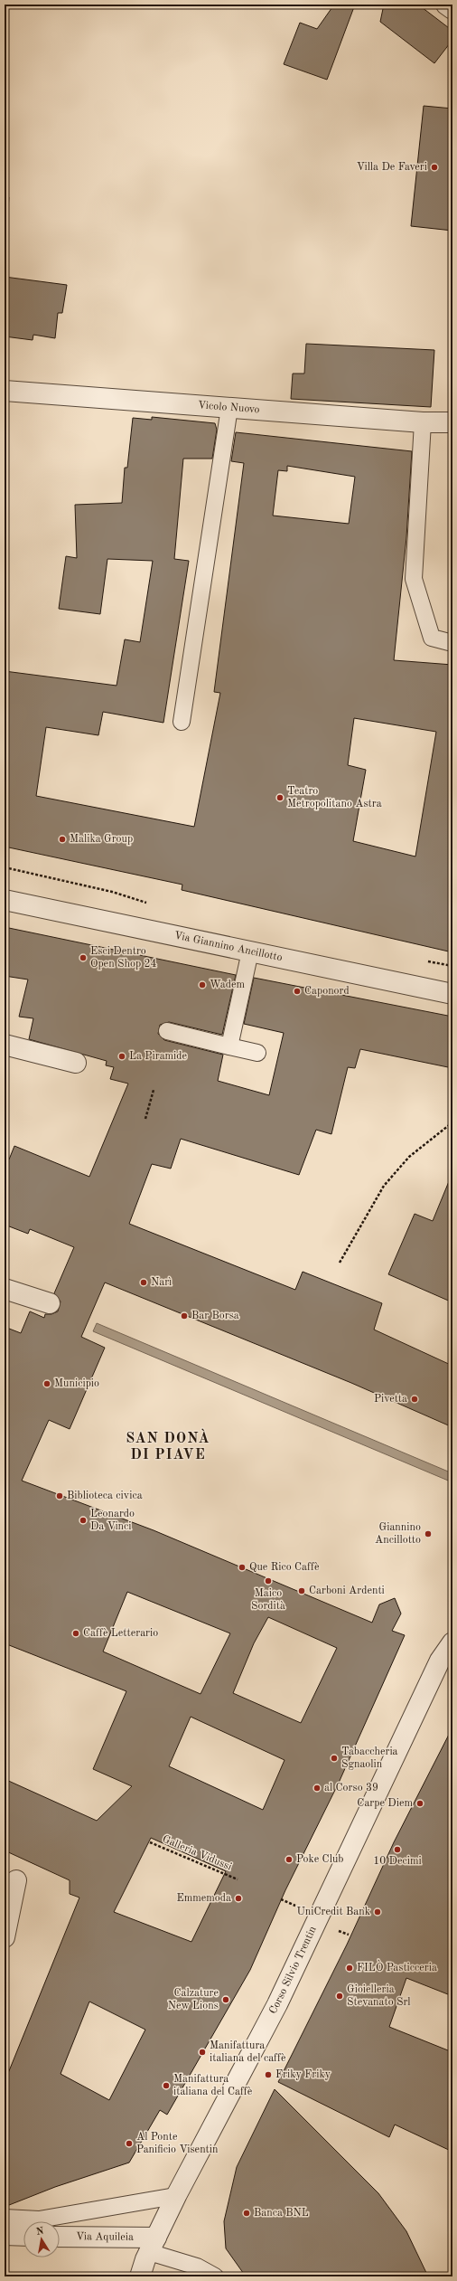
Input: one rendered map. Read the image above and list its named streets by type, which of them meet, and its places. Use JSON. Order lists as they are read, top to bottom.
{
  "streets": {
    "street": [
      "Vicolo Nuovo",
      "Via Giannino Ancillotto",
      "Corso Silvio Trentin",
      "Via Aquileia"
    ],
    "path": ["Galleria Vidussi"]
  },
  "crossings": [
    ["Corso Silvio Trentin", "Via Aquileia"]
  ],
  "districts": ["SAN DONÀ DI PIAVE"],
  "places": [
    "Villa De Faveri",
    "Teatro Metropolitano Astra",
    "Malika Group",
    "Esci Dentro Open Shop 24",
    "Wadem",
    "Caponord",
    "La Piramide",
    "Narì",
    "Bar Borsa",
    "Municipio",
    "Pivetta",
    "Biblioteca civica",
    "Leonardo Da Vinci",
    "Giannino Ancillotto",
    "Que Rico Caffè",
    "Maico Sordità",
    "Carboni Ardenti",
    "Caffè Letterario",
    "Tabaccheria Sgnaolin",
    "al Corso 39",
    "Carpe Diem",
    "10 Decimi",
    "Poke Club",
    "Emmemoda",
    "UniCredit Bank",
    "FILÒ Pasticceria",
    "Gioielleria Stevanato Srl",
    "Calzature New Lions",
    "Manifattura italiana del caffè",
    "Friky Friky",
    "Manifattura italiana del Caffè",
    "Al Ponte Panificio Visentin",
    "Banca BNL"
  ],
  "north": "top"
}
